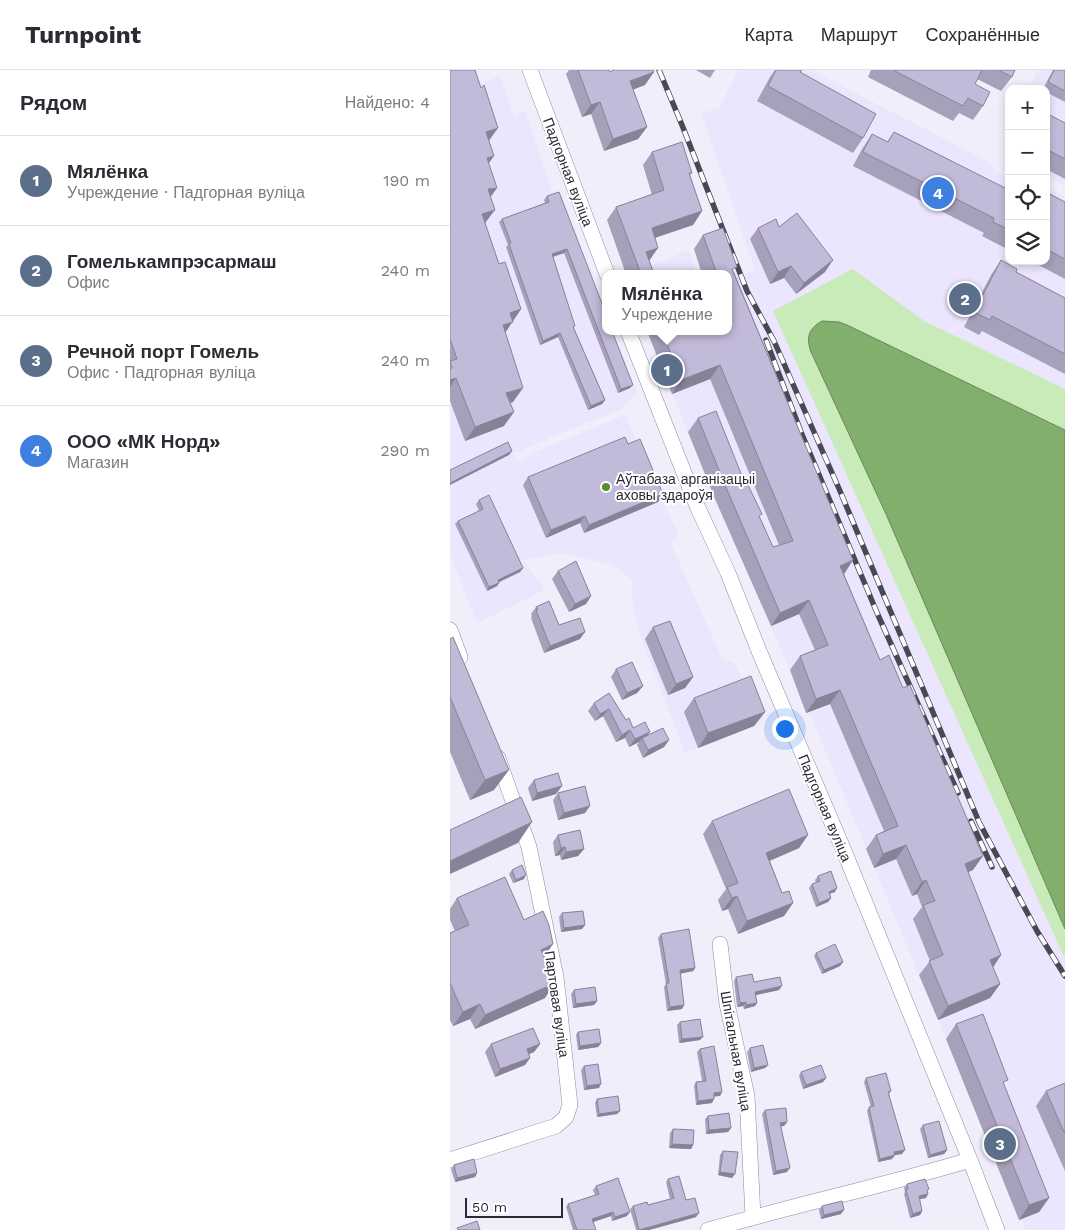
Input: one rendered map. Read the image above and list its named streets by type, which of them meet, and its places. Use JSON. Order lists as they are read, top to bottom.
{
  "streets": {
    "street": ["Падгорная вуліца", "Партовая вуліца", "Шпітальная вуліца"]
  },
  "places": ["Аўтабаза арганізацыі аховы здароўя"],
  "scale_bar": "50 m",
  "page": {
    "header": "Turnpoint",
    "nav": ["Карта", "Маршрут", "Сохранённые"],
    "heading": ["Рядом", "Найдено: 4"],
    "map_buttons": ["+", "−"],
    "list": [
      {
        "mark": "1",
        "name": "Мялёнка",
        "note": "Учреждение · Падгорная вуліца",
        "value": "190 m"
      },
      {
        "mark": "2",
        "name": "Гомелькампрэсармаш",
        "note": "Офис",
        "value": "240 m"
      },
      {
        "mark": "3",
        "name": "Речной порт Гомель",
        "note": "Офис · Падгорная вуліца",
        "value": "240 m"
      },
      {
        "mark": "4",
        "name": "ООО «МК Норд»",
        "note": "Магазин",
        "value": "290 m"
      }
    ],
    "pins": [
      "4",
      "2",
      "1",
      "3"
    ],
    "popup": ["Мялёнка", "Учреждение"],
    "scale": "50 m"
  }
}
